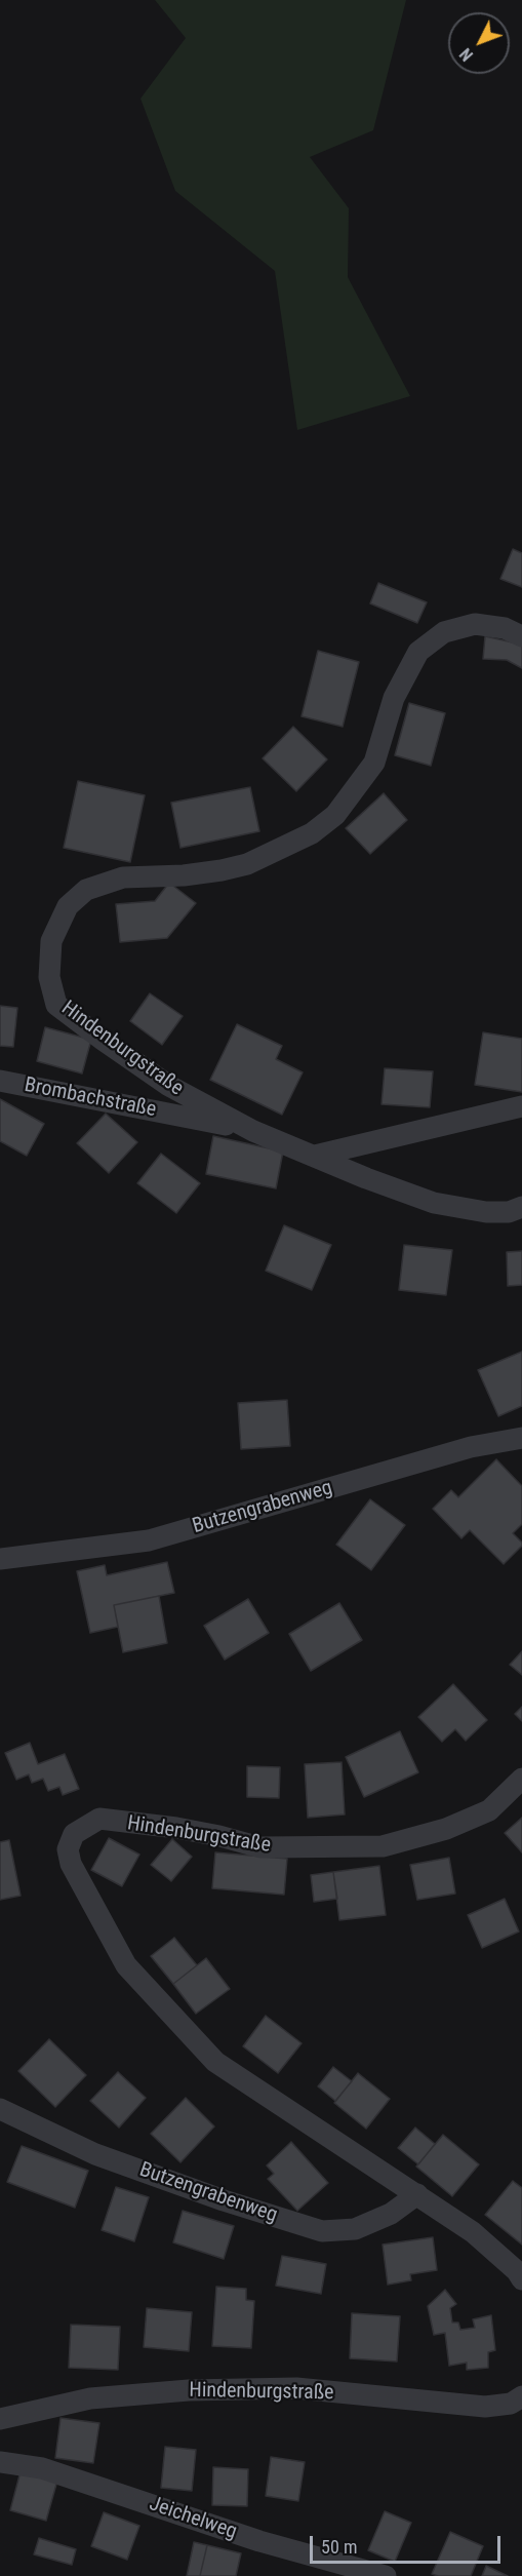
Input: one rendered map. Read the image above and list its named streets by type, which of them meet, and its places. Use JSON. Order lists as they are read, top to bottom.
{
  "streets": {
    "street": [
      "Hindenburgstraße",
      "Brombachstraße",
      "Butzengrabenweg",
      "Jeichelweg"
    ]
  },
  "crossings": [
    ["Hindenburgstraße", "Brombachstraße"],
    ["Hindenburgstraße", "Butzengrabenweg"]
  ],
  "scale_bar": "50 m",
  "north": "bottom left"
}
